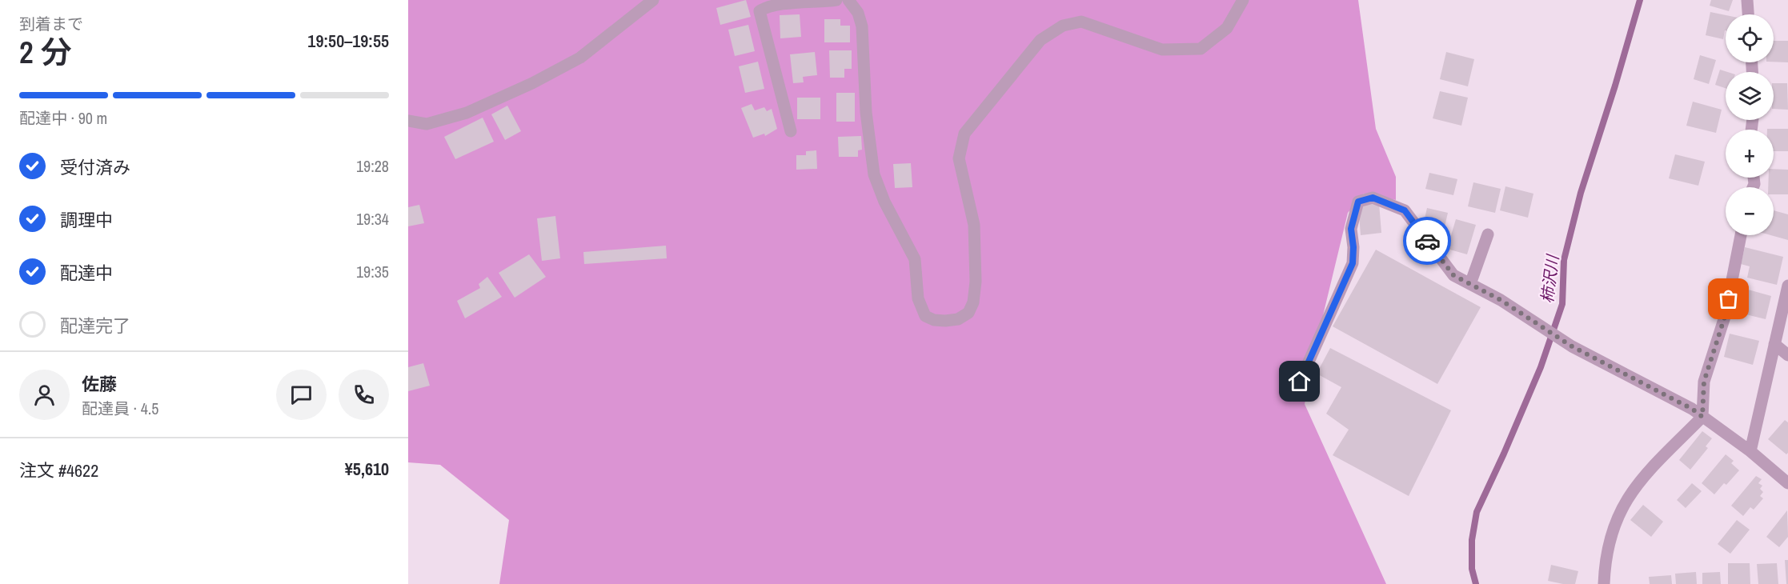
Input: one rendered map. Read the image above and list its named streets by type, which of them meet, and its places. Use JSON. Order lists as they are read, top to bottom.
{
  "water": ["柿沢川"],
  "page": {
    "heading": ["2 分", "到着まで", "19:50–19:55"],
    "panel": [
      "佐藤",
      "配達員 · 4.5",
      "注文 #4622",
      "¥5,610"
    ],
    "map_buttons": ["+", "−"],
    "bar": "配達中 · 90 m",
    "list": [
      ["受付済み", "19:28"],
      ["調理中", "19:34"],
      ["配達中", "19:35"],
      "配達完了"
    ]
  }
}
